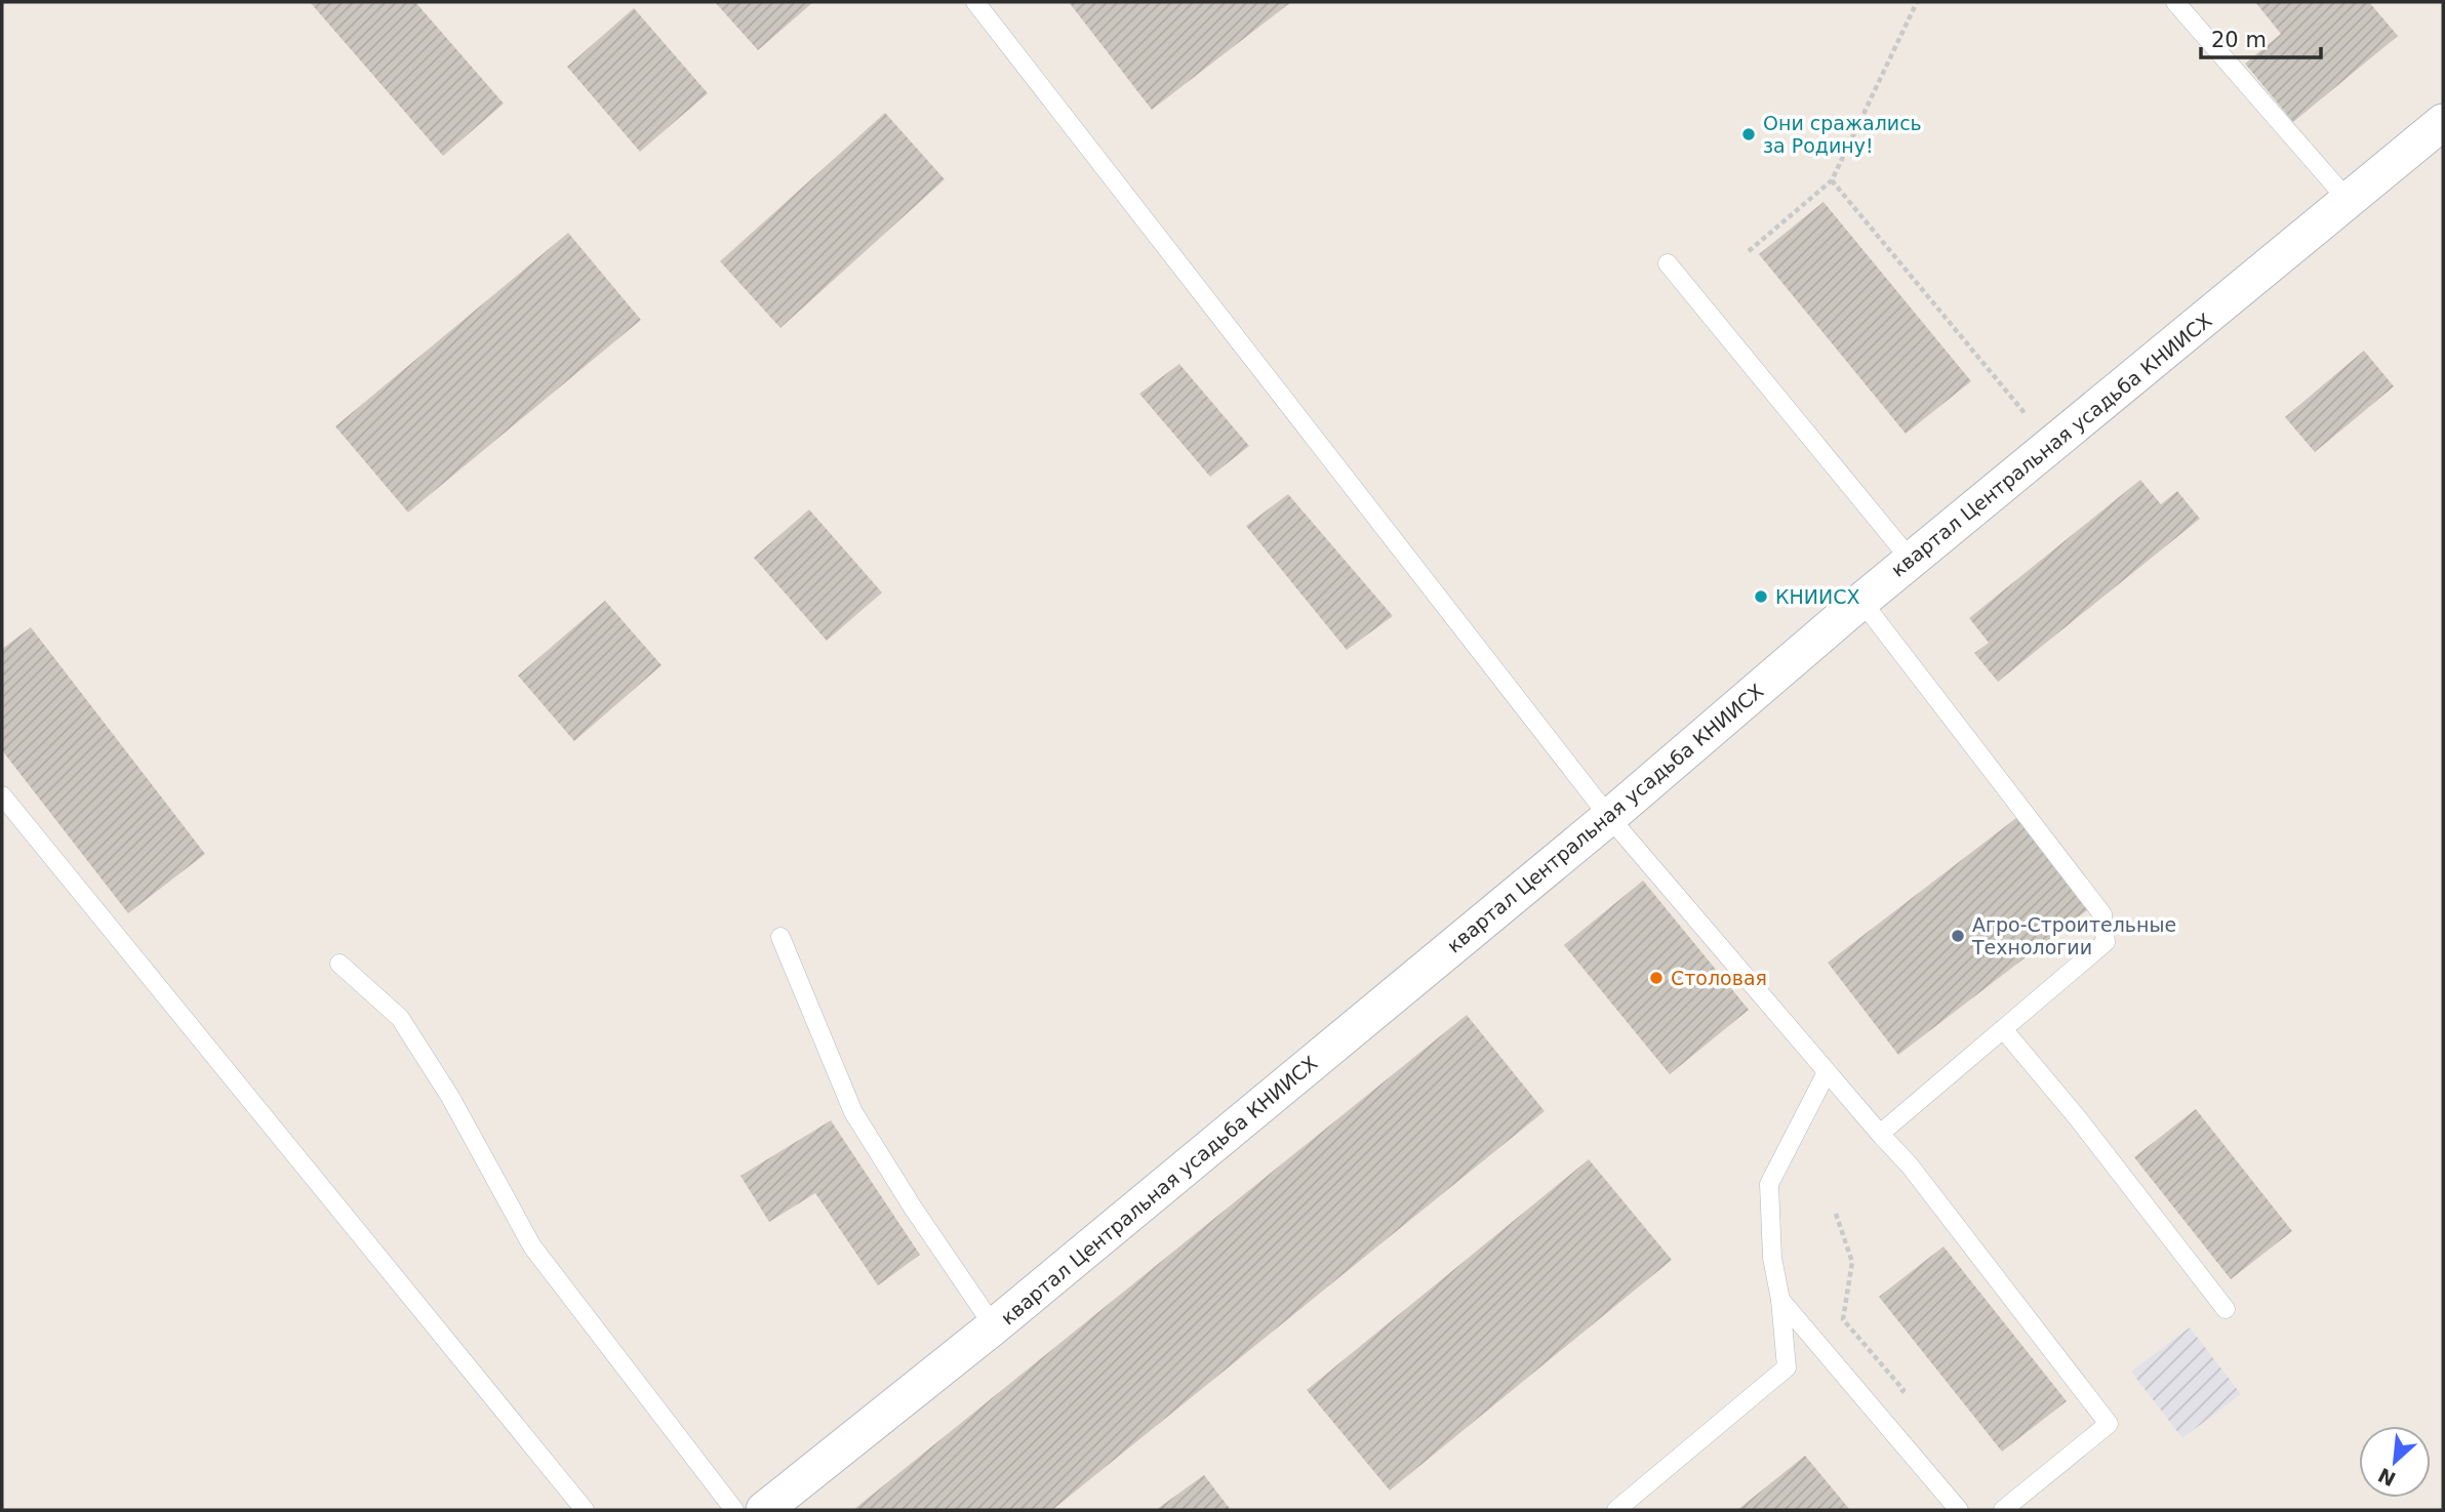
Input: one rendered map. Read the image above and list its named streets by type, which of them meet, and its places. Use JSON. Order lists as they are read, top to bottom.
{
  "streets": {
    "street": ["квартал Центральная усадьба КНИИСХ"]
  },
  "places": [
    "Они сражались за Родину!",
    "КНИИСХ",
    "Агро-Строительные Технологии",
    "Столовая"
  ],
  "scale_bar": "20 m",
  "north": "bottom left"
}
